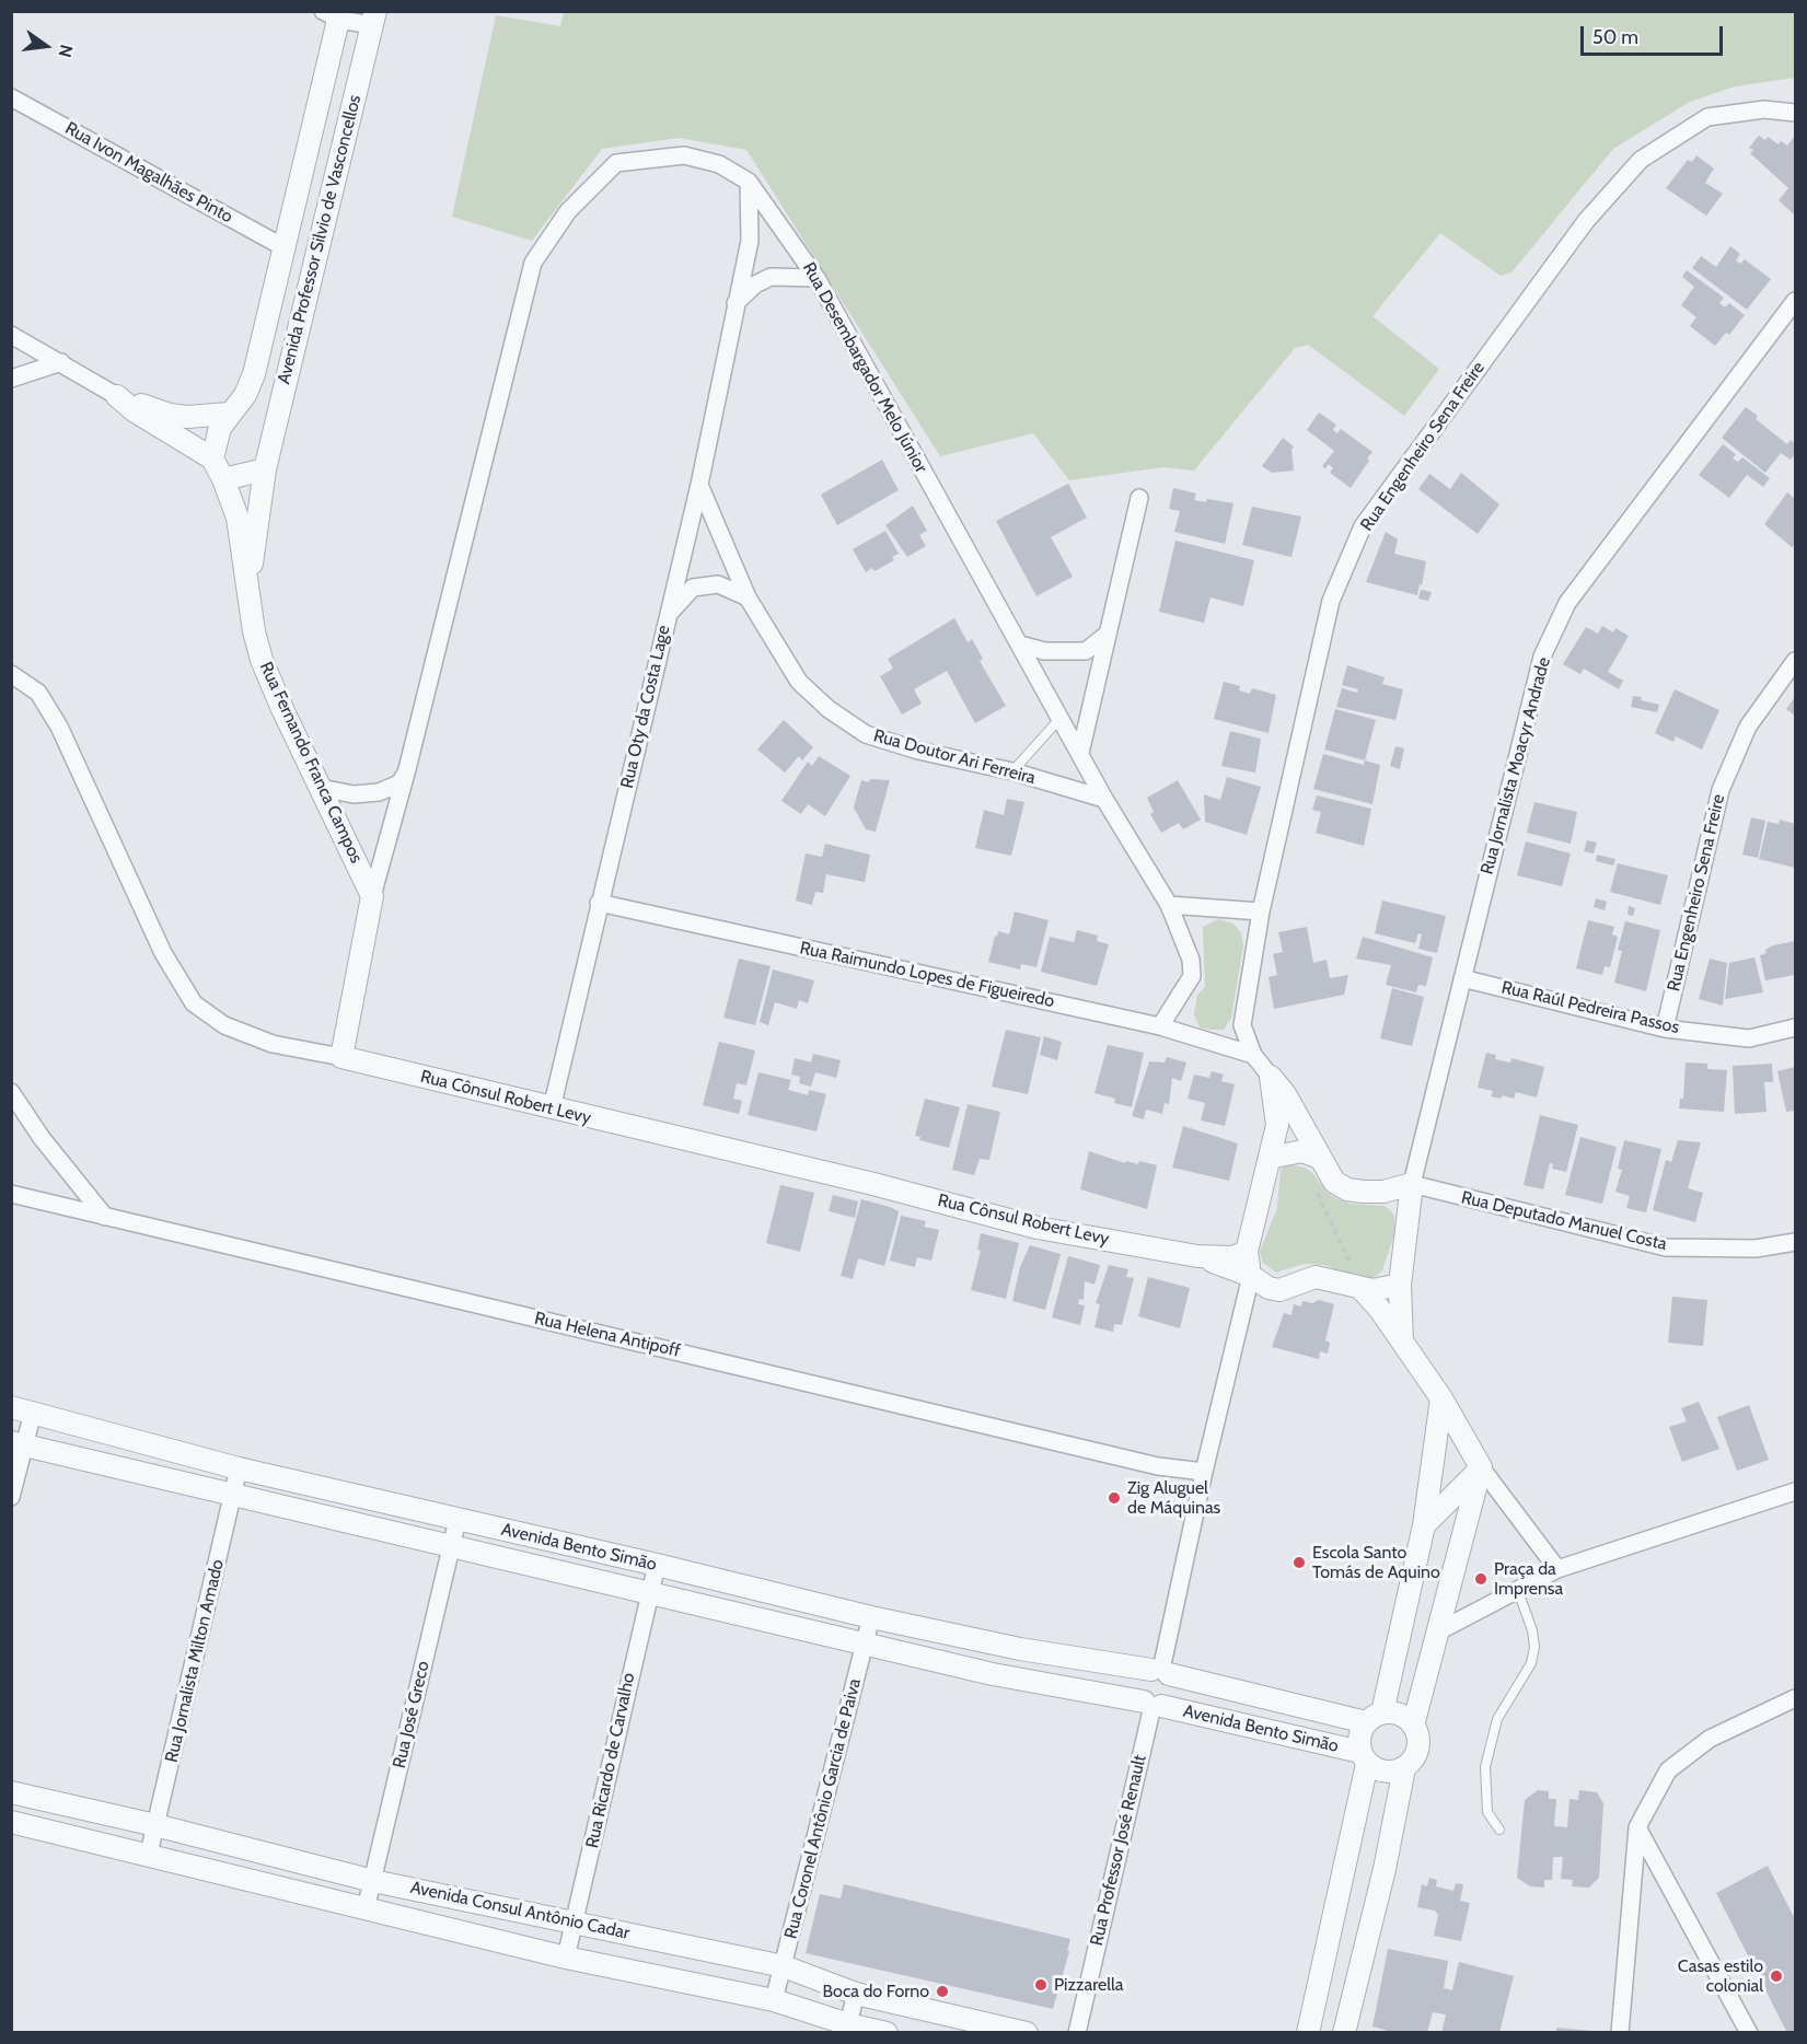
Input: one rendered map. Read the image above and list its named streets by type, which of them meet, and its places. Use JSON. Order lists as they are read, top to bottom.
{
  "streets": {
    "street": [
      "Rua Ivon Magalhães Pinto",
      "Avenida Professor Silvio de Vasconcellos",
      "Rua Desembargador Melo Júnior",
      "Rua Engenheiro Sena Freire",
      "Rua Oty da Costa Lage",
      "Rua Doutor Ari Ferreira",
      "Rua Fernando Franca Campos",
      "Rua Jornalista Moacyr Andrade",
      "Rua Raimundo Lopes de Figueiredo",
      "Rua Raúl Pedreira Passos",
      "Rua Cônsul Robert Levy",
      "Rua Deputado Manuel Costa",
      "Rua Helena Antipoff",
      "Avenida Bento Simão",
      "Rua Jornalista Milton Amado",
      "Rua José Greco",
      "Rua Ricardo de Carvalho",
      "Rua Coronel Antônio Garcia de Paiva",
      "Rua Professor José Renault",
      "Avenida Consul Antônio Cadar"
    ]
  },
  "crossings": [
    ["Rua Ivon Magalhães Pinto", "Avenida Professor Silvio de Vasconcellos"],
    ["Avenida Professor Silvio de Vasconcellos", "Rua Fernando Franca Campos"],
    ["Rua Desembargador Melo Júnior", "Rua Oty da Costa Lage"],
    ["Rua Desembargador Melo Júnior", "Rua Doutor Ari Ferreira"],
    ["Rua Desembargador Melo Júnior", "Rua Fernando Franca Campos"],
    ["Rua Desembargador Melo Júnior", "Rua Raimundo Lopes de Figueiredo"],
    ["Rua Desembargador Melo Júnior", "Rua Cônsul Robert Levy"],
    ["Rua Engenheiro Sena Freire", "Rua Raimundo Lopes de Figueiredo"],
    ["Rua Engenheiro Sena Freire", "Rua Raúl Pedreira Passos"],
    ["Rua Oty da Costa Lage", "Rua Doutor Ari Ferreira"],
    ["Rua Oty da Costa Lage", "Rua Raimundo Lopes de Figueiredo"],
    ["Rua Oty da Costa Lage", "Rua Cônsul Robert Levy"],
    ["Rua Jornalista Moacyr Andrade", "Rua Raúl Pedreira Passos"],
    ["Rua Jornalista Moacyr Andrade", "Rua Deputado Manuel Costa"],
    ["Avenida Bento Simão", "Rua Jornalista Milton Amado"],
    ["Avenida Bento Simão", "Rua José Greco"],
    ["Avenida Bento Simão", "Rua Ricardo de Carvalho"],
    ["Avenida Bento Simão", "Rua Coronel Antônio Garcia de Paiva"],
    ["Avenida Bento Simão", "Rua Professor José Renault"],
    ["Rua Jornalista Milton Amado", "Avenida Consul Antônio Cadar"],
    ["Rua José Greco", "Avenida Consul Antônio Cadar"],
    ["Rua Ricardo de Carvalho", "Avenida Consul Antônio Cadar"],
    ["Rua Coronel Antônio Garcia de Paiva", "Avenida Consul Antônio Cadar"]
  ],
  "places": [
    "Zig Aluguel de Máquinas",
    "Escola Santo Tomás de Aquino",
    "Praça da Imprensa",
    "Casas estilo colonial",
    "Pizzarella",
    "Boca do Forno"
  ],
  "scale_bar": "50 m",
  "north": "right"
}
